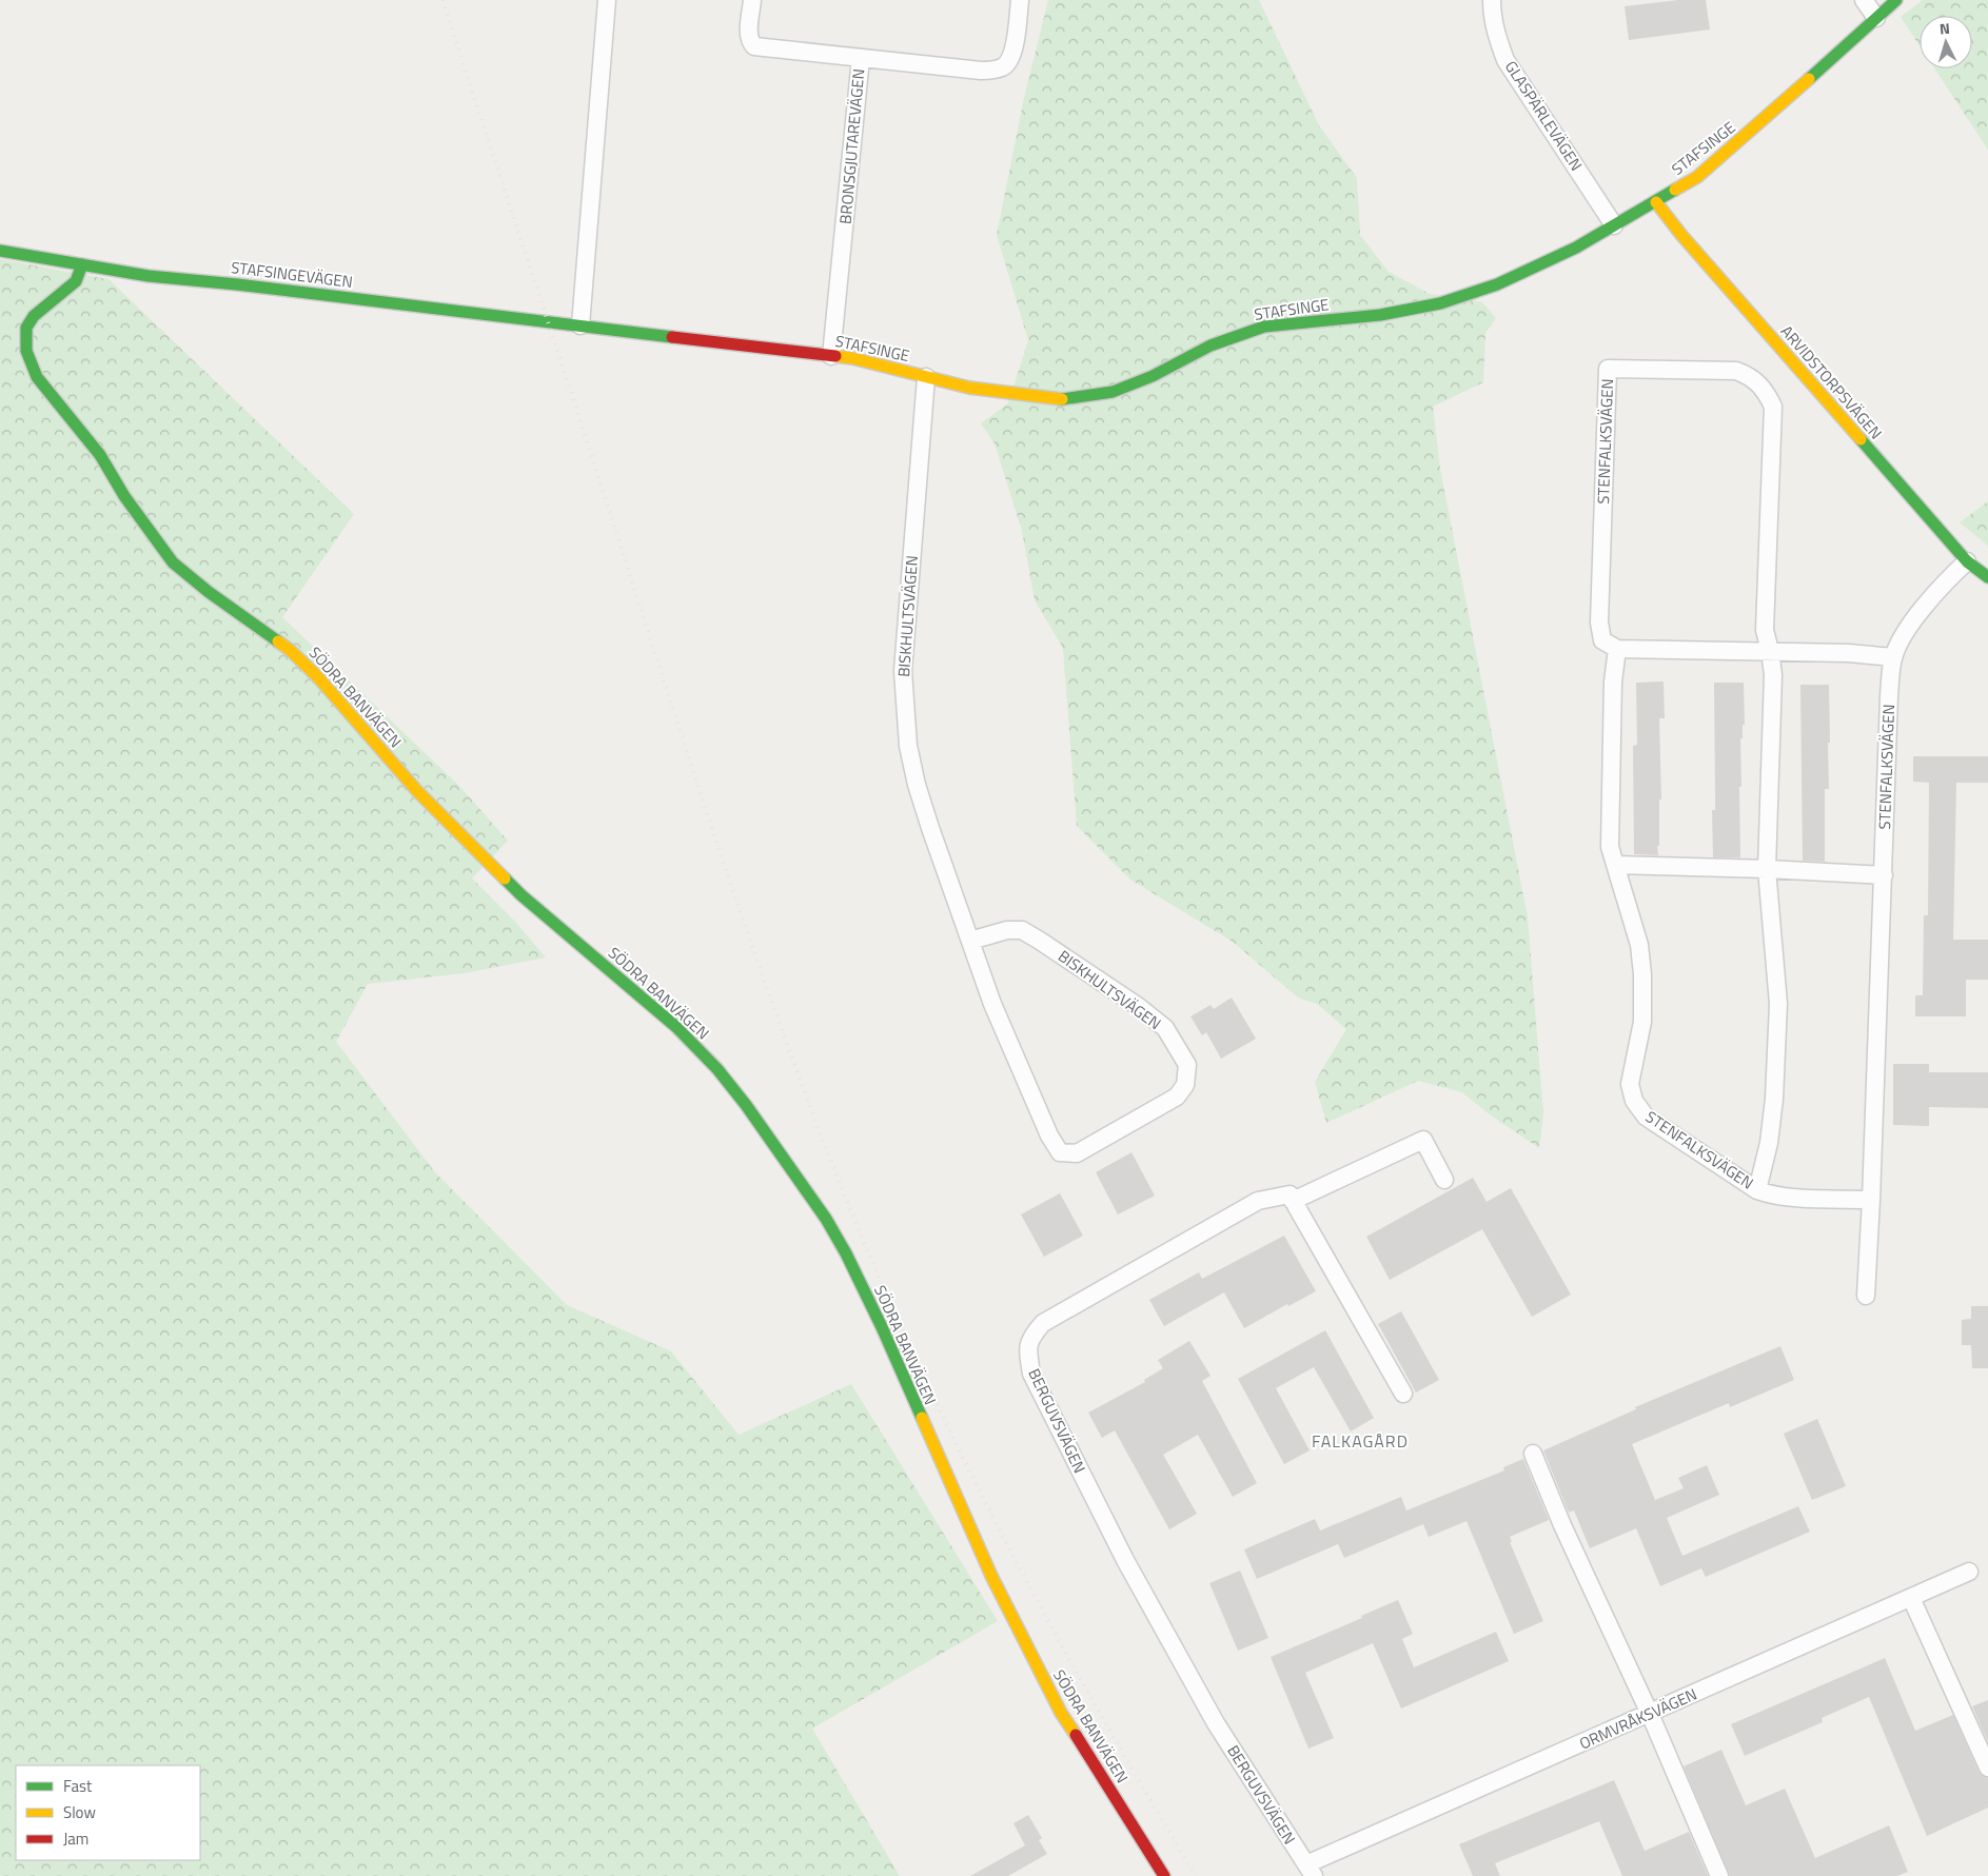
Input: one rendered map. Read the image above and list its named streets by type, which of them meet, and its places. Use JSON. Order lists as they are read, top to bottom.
{
  "streets": {
    "street": [
      "GLASPÄRLEVÄGEN",
      "BRONSGJUTAREVÄGEN",
      "STAFSINGE",
      "STAFSINGEVÄGEN",
      "ARVIDSTORPSVÄGEN",
      "STENFALKSVÄGEN",
      "BISKHULTSVÄGEN",
      "SÖDRA BANVÄGEN",
      "BERGUVSVÄGEN",
      "ORMVRÅKSVÄGEN"
    ]
  },
  "crossings": [
    ["GLASPÄRLEVÄGEN", "STAFSINGE"],
    ["BRONSGJUTAREVÄGEN", "STAFSINGE"],
    ["STAFSINGE", "STAFSINGEVÄGEN"],
    ["STAFSINGE", "ARVIDSTORPSVÄGEN"],
    ["STAFSINGE", "BISKHULTSVÄGEN"],
    ["STAFSINGEVÄGEN", "SÖDRA BANVÄGEN"],
    ["ARVIDSTORPSVÄGEN", "STENFALKSVÄGEN"],
    ["BERGUVSVÄGEN", "ORMVRÅKSVÄGEN"]
  ],
  "districts": ["FALKAGÅRD"],
  "legend": ["Fast", "Slow", "Jam"],
  "north": "top"
}
